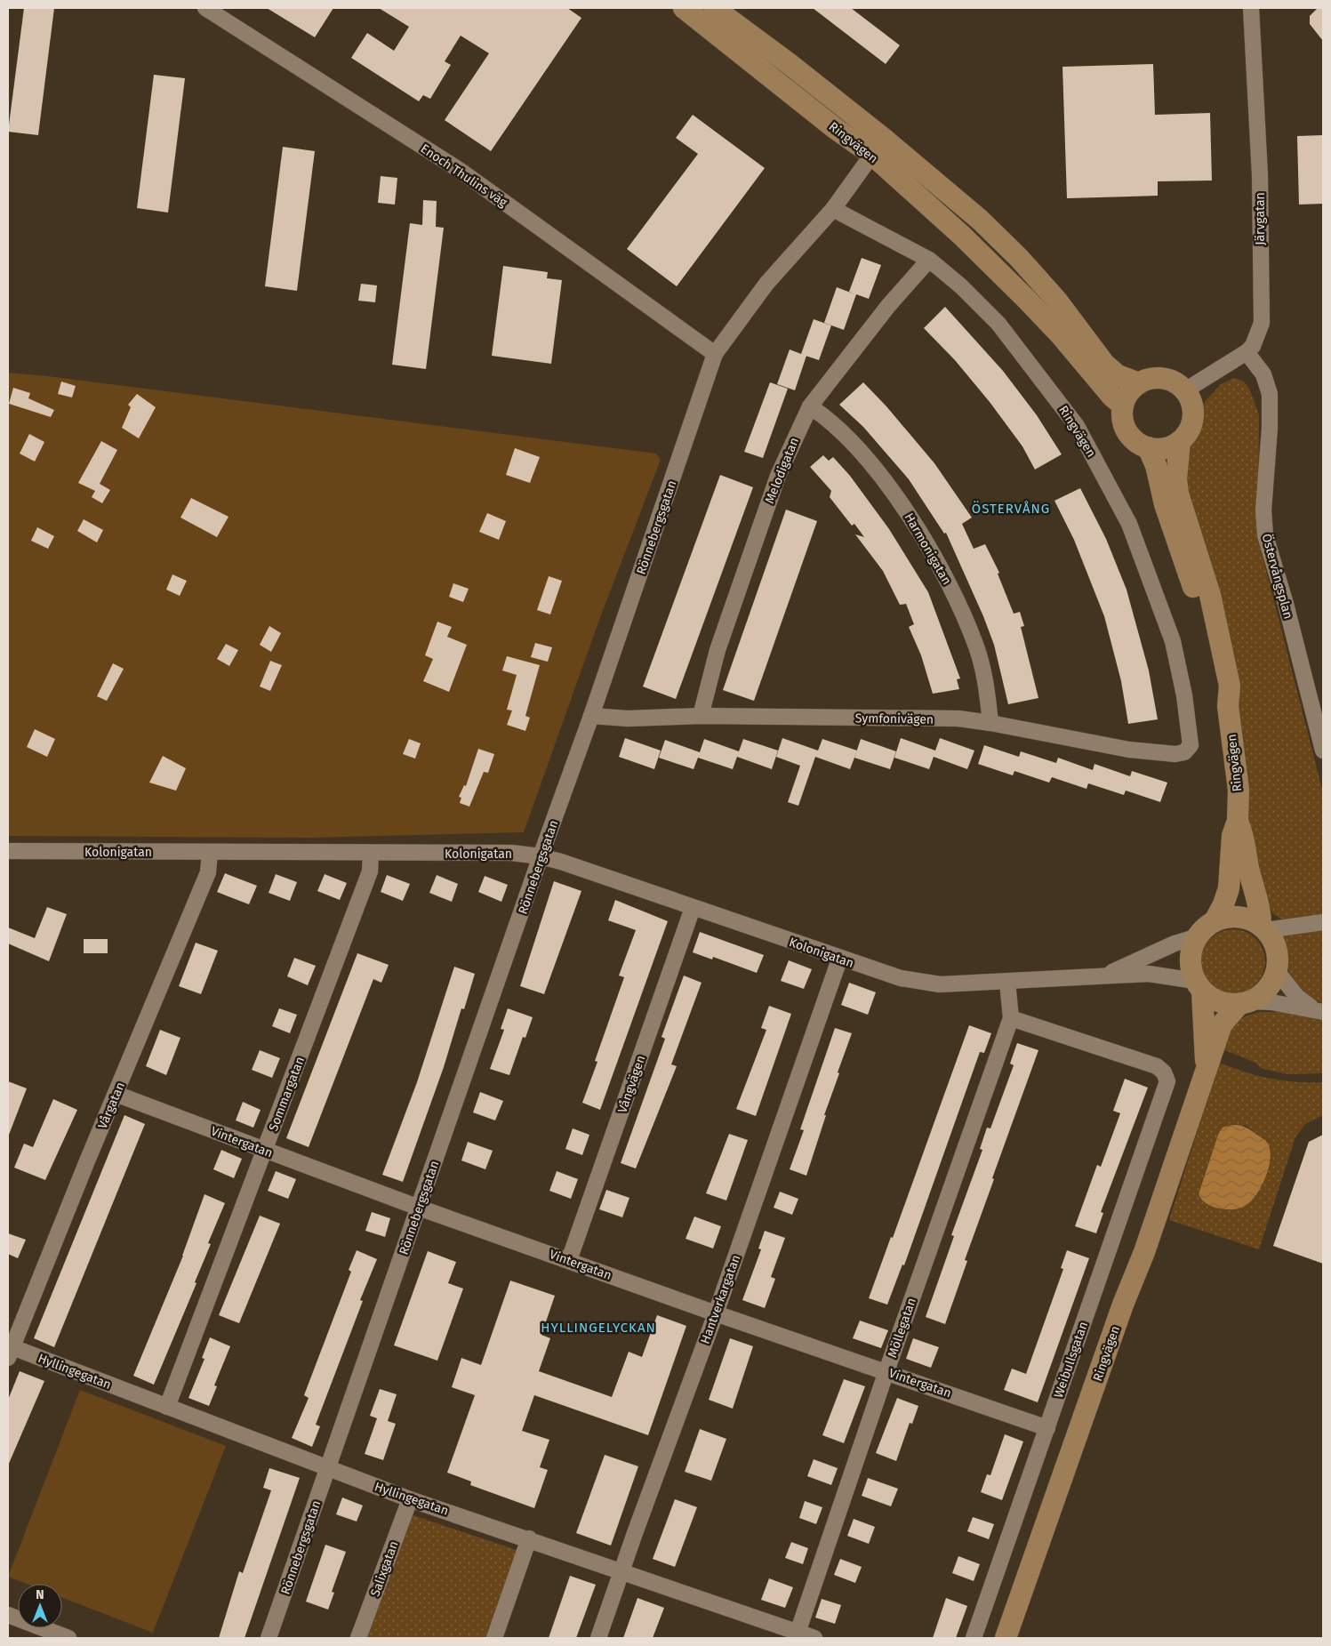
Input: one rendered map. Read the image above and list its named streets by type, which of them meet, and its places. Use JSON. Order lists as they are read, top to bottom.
{
  "streets": {
    "main road": ["Ringvägen"],
    "street": [
      "Enoch Thulins väg",
      "Järvgatan",
      "Melodigatan",
      "Rönnebergsgatan",
      "Harmonigatan",
      "Östervångsplan",
      "Symfonivägen",
      "Kolonigatan",
      "Vångvägen",
      "Sommargatan",
      "Vårgatan",
      "Vintergatan",
      "Hantverkargatan",
      "Möllegatan",
      "Weibullsgatan",
      "Hyllingegatan",
      "Salixgatan"
    ]
  },
  "crossings": [
    ["Ringvägen", "Järvgatan"],
    ["Ringvägen", "Melodigatan"],
    ["Ringvägen", "Rönnebergsgatan"],
    ["Ringvägen", "Symfonivägen"],
    ["Ringvägen", "Kolonigatan"],
    ["Enoch Thulins väg", "Rönnebergsgatan"],
    ["Järvgatan", "Östervångsplan"],
    ["Melodigatan", "Harmonigatan"],
    ["Melodigatan", "Symfonivägen"],
    ["Rönnebergsgatan", "Symfonivägen"],
    ["Rönnebergsgatan", "Kolonigatan"],
    ["Rönnebergsgatan", "Vintergatan"],
    ["Rönnebergsgatan", "Hyllingegatan"],
    ["Harmonigatan", "Symfonivägen"],
    ["Kolonigatan", "Vångvägen"],
    ["Kolonigatan", "Sommargatan"],
    ["Kolonigatan", "Vårgatan"],
    ["Kolonigatan", "Hantverkargatan"],
    ["Vångvägen", "Vintergatan"],
    ["Sommargatan", "Vintergatan"],
    ["Sommargatan", "Hyllingegatan"],
    ["Vårgatan", "Vintergatan"],
    ["Vårgatan", "Hyllingegatan"],
    ["Vintergatan", "Hantverkargatan"],
    ["Vintergatan", "Möllegatan"],
    ["Vintergatan", "Weibullsgatan"],
    ["Hantverkargatan", "Hyllingegatan"],
    ["Möllegatan", "Weibullsgatan"],
    ["Möllegatan", "Hyllingegatan"],
    ["Hyllingegatan", "Salixgatan"]
  ],
  "districts": ["ÖSTERVÅNG", "HYLLINGELYCKAN"],
  "north": "top"
}
